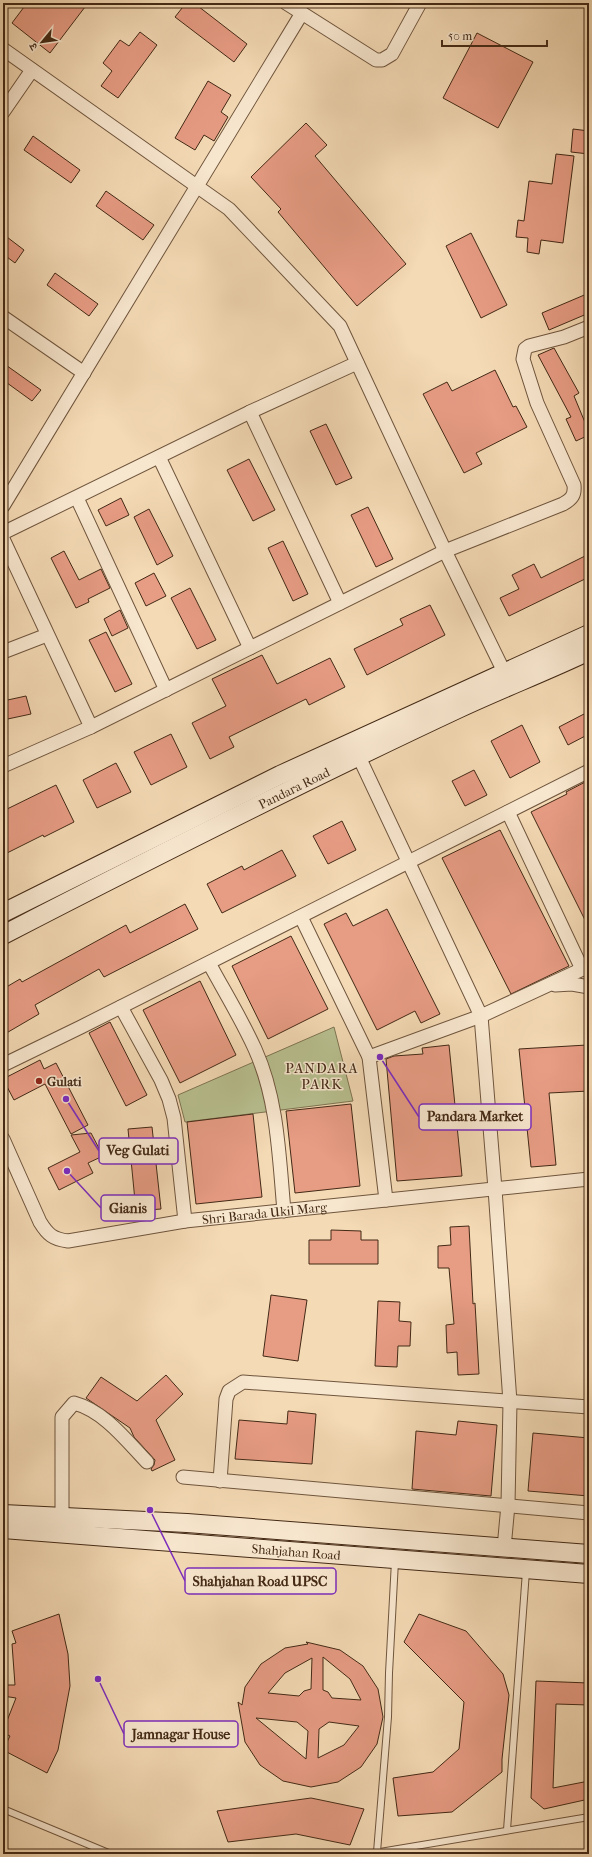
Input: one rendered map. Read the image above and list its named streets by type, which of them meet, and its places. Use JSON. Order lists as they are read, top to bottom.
{
  "streets": {
    "main road": ["Pandara Road", "Shahjahan Road"],
    "street": ["Shri Barada Ukil Marg"]
  },
  "districts": ["PANDARA PARK"],
  "places": [
    "Pandara Market",
    "Gulati",
    "Veg Gulati",
    "Gianis",
    "Shahjahan Road UPSC",
    "Jamnagar House"
  ],
  "scale_bar": "50 m",
  "north": "bottom left"
}
